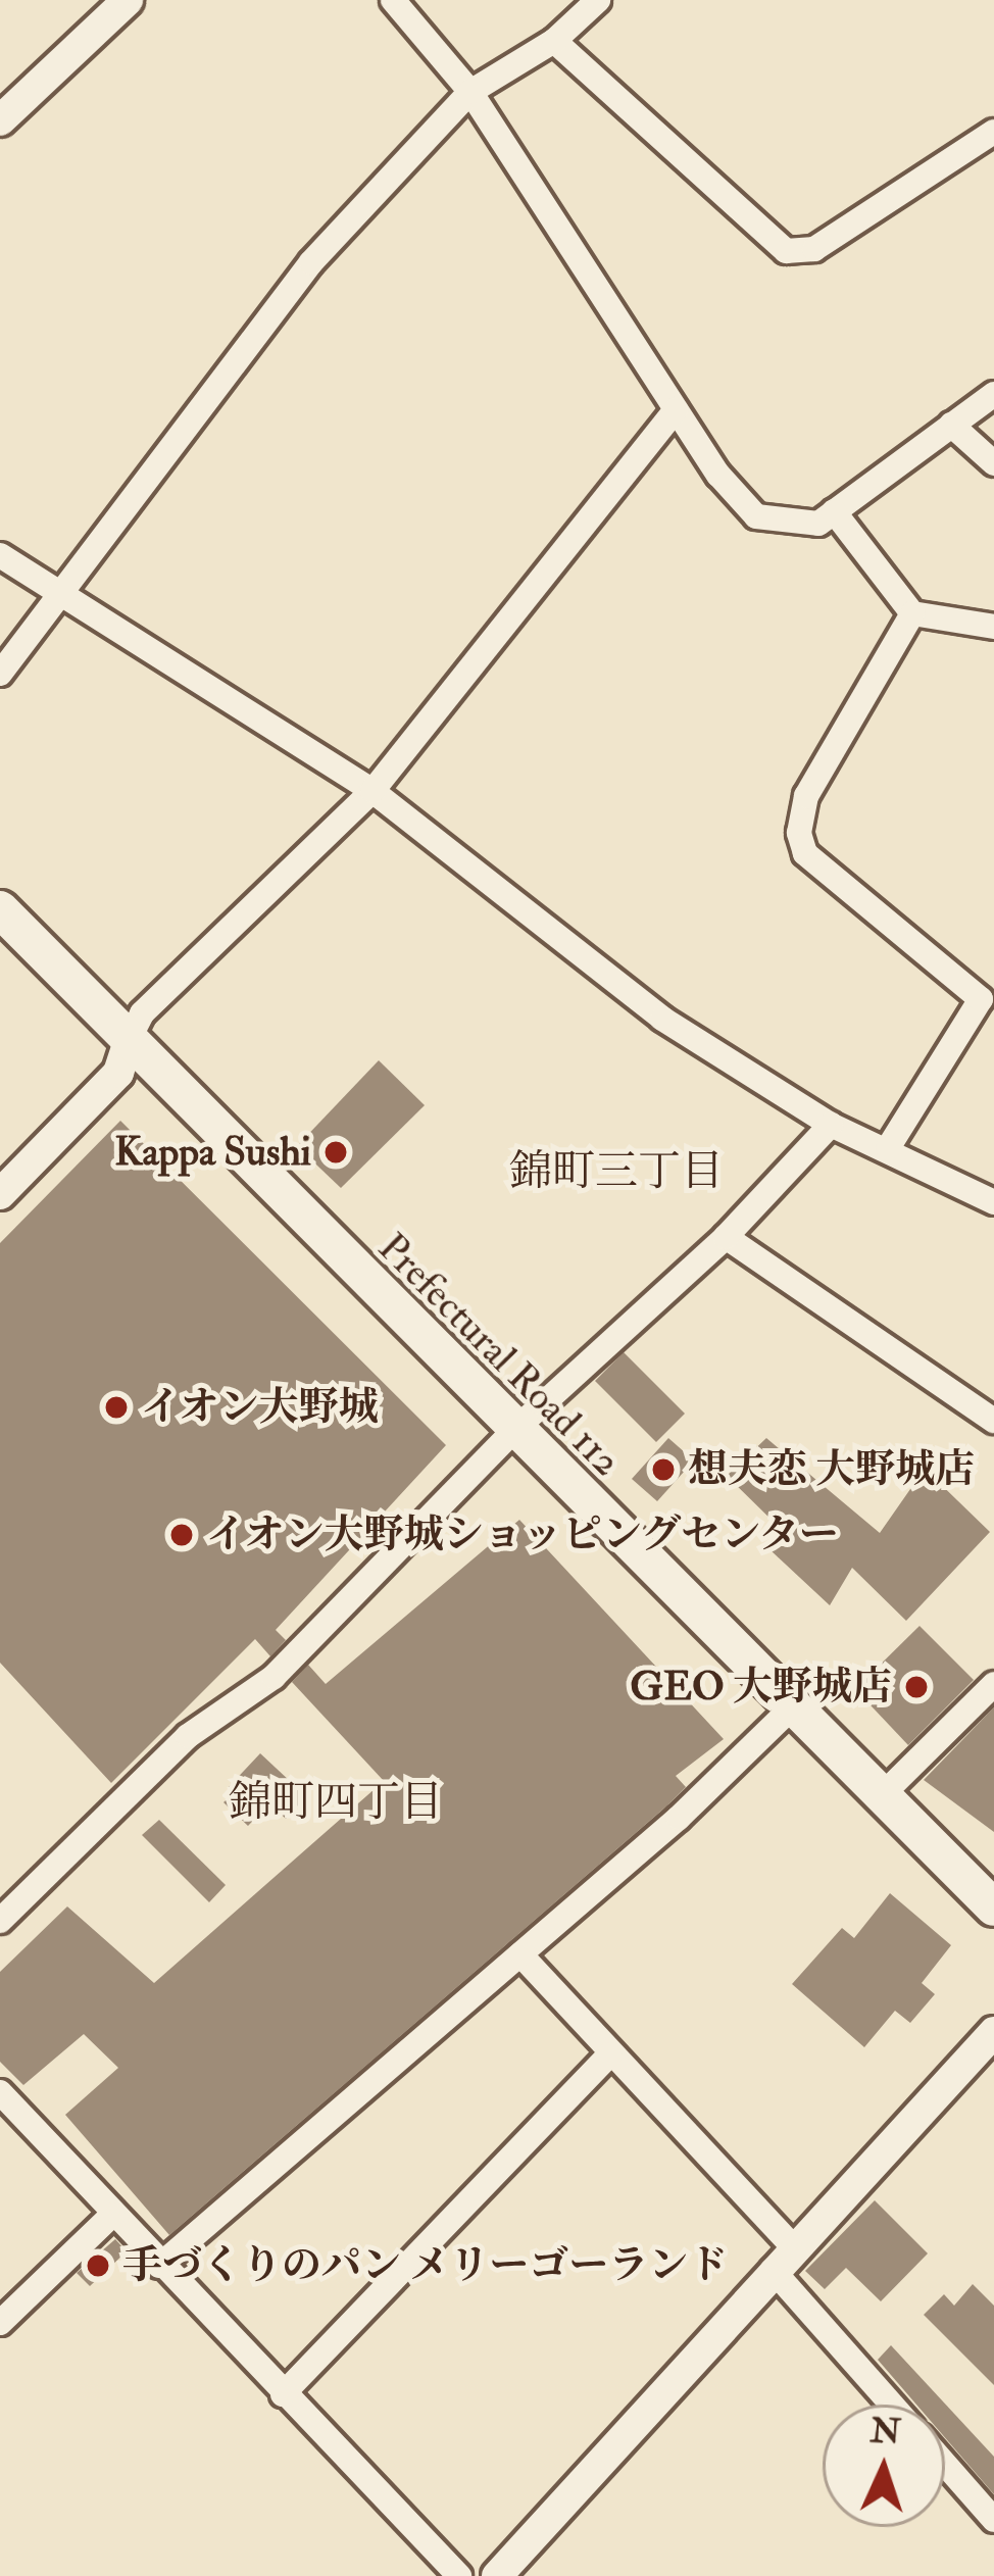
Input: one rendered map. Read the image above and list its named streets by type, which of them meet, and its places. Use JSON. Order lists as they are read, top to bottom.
{
  "streets": {
    "main road": ["Prefectural Road 112"]
  },
  "districts": ["錦町三丁目", "錦町四丁目"],
  "places": [
    "Kappa Sushi",
    "イオン大野城",
    "想夫恋 大野城店",
    "イオン大野城ショッピングセンター",
    "GEO 大野城店",
    "手づくりのパン メリーゴーランド"
  ],
  "north": "top"
}
